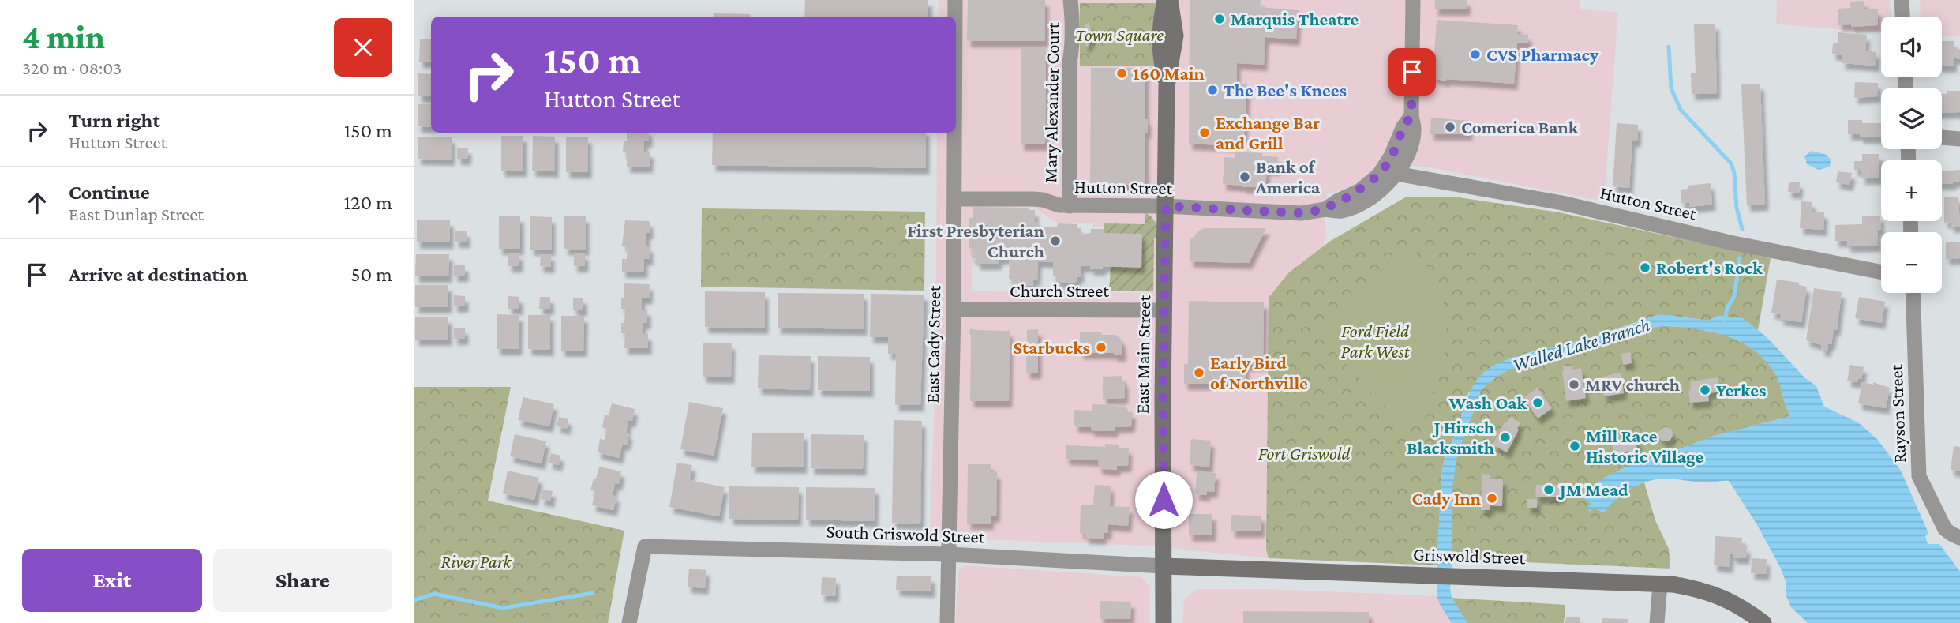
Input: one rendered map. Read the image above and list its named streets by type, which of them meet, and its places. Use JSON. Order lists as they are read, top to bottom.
{
  "streets": {
    "street": [
      "Mary Alexander Court",
      "Hutton Street",
      "Church Street",
      "East Cady Street",
      "East Main Street",
      "Rayson Street",
      "South Griswold Street",
      "Griswold Street"
    ]
  },
  "crossings": [
    ["Mary Alexander Court", "Hutton Street"],
    ["Hutton Street", "East Cady Street"],
    ["Hutton Street", "East Main Street"],
    ["Church Street", "East Cady Street"],
    ["Church Street", "East Main Street"],
    ["East Cady Street", "South Griswold Street"],
    ["East Main Street", "South Griswold Street"],
    ["East Main Street", "Griswold Street"],
    ["South Griswold Street", "Griswold Street"]
  ],
  "water": ["Walled Lake Branch"],
  "parks": [
    "Town Square",
    "Ford Field Park West",
    "Fort Griswold",
    "River Park"
  ],
  "places": [
    "Marquis Theatre",
    "CVS Pharmacy",
    "160 Main",
    "The Bee's Knees",
    "Comerica Bank",
    "Exchange Bar and Grill",
    "Bank of America",
    "First Presbyterian Church",
    "Robert's Rock",
    "Starbucks",
    "Early Bird of Northville",
    "MRV church",
    "Yerkes",
    "Wash Oak",
    "J Hirsch Blacksmith",
    "Mill Race Historic Village",
    "JM Mead",
    "Cady Inn"
  ],
  "page": {
    "heading": ["4 min", "320 m · 08:03"],
    "map_buttons": ["+", "−"],
    "turn": ["150 m", "Hutton Street"],
    "list": [
      {
        "name": "Turn right",
        "note": "Hutton Street",
        "value": "150 m"
      },
      {
        "name": "Continue",
        "note": "East Dunlap Street",
        "value": "120 m"
      },
      {
        "name": "Arrive at destination",
        "value": "50 m"
      }
    ],
    "buttons": ["Exit", "Share"]
  }
}
